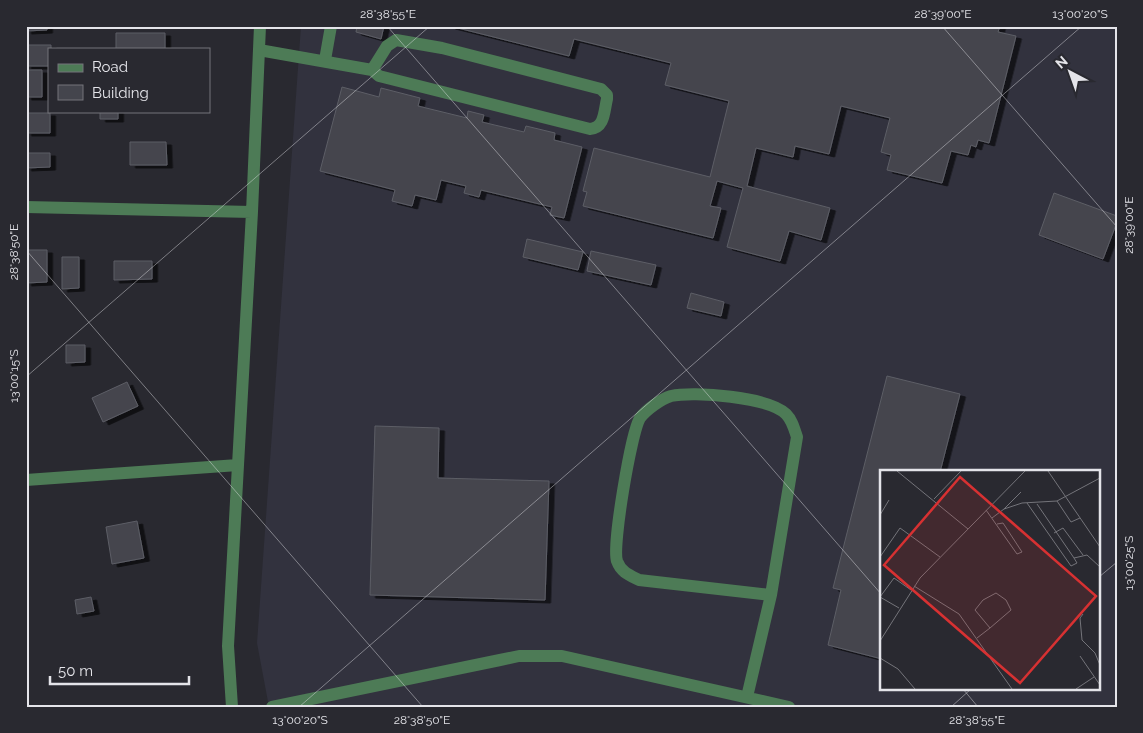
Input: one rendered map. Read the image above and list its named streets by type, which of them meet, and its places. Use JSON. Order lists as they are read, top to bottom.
{
  "legend": ["Road", "Building"],
  "scale_bar": "50 m",
  "north": "top left",
  "coordinates": [
    "28°38'55\"E",
    "28°39'00\"E",
    "13°00'20\"S",
    "28°38'50\"E",
    "13°00'15\"S",
    "13°00'25\"S"
  ]
}
